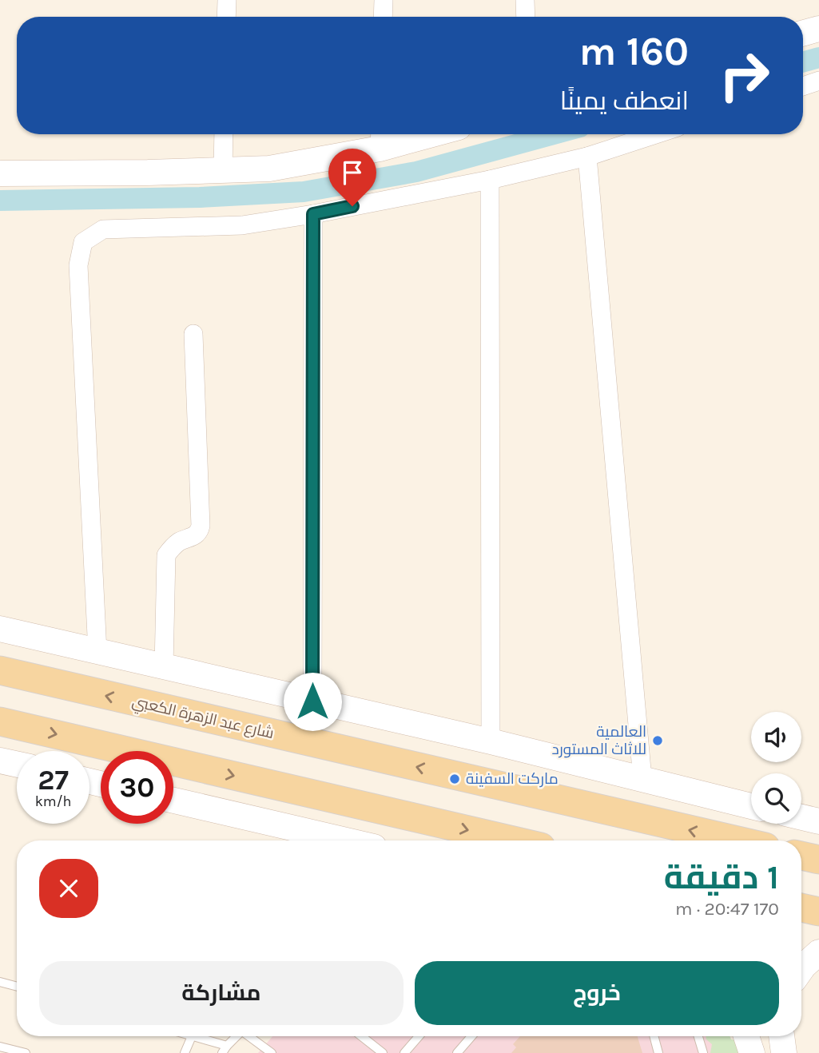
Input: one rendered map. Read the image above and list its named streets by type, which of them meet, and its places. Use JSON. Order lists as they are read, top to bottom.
{
  "streets": {
    "main road": ["شارع عبد الزهرة الكعبي"]
  },
  "places": ["العالمية للاثاث المستورد", "ماركت السفينة"],
  "page": {
    "turn": ["160 m", "انعطف يمينًا"],
    "speed": "27 km/h",
    "limit": "30",
    "heading": ["1 دقيقة", "170 m · 20:47"],
    "buttons": ["خروج", "مشاركة"]
  }
}
